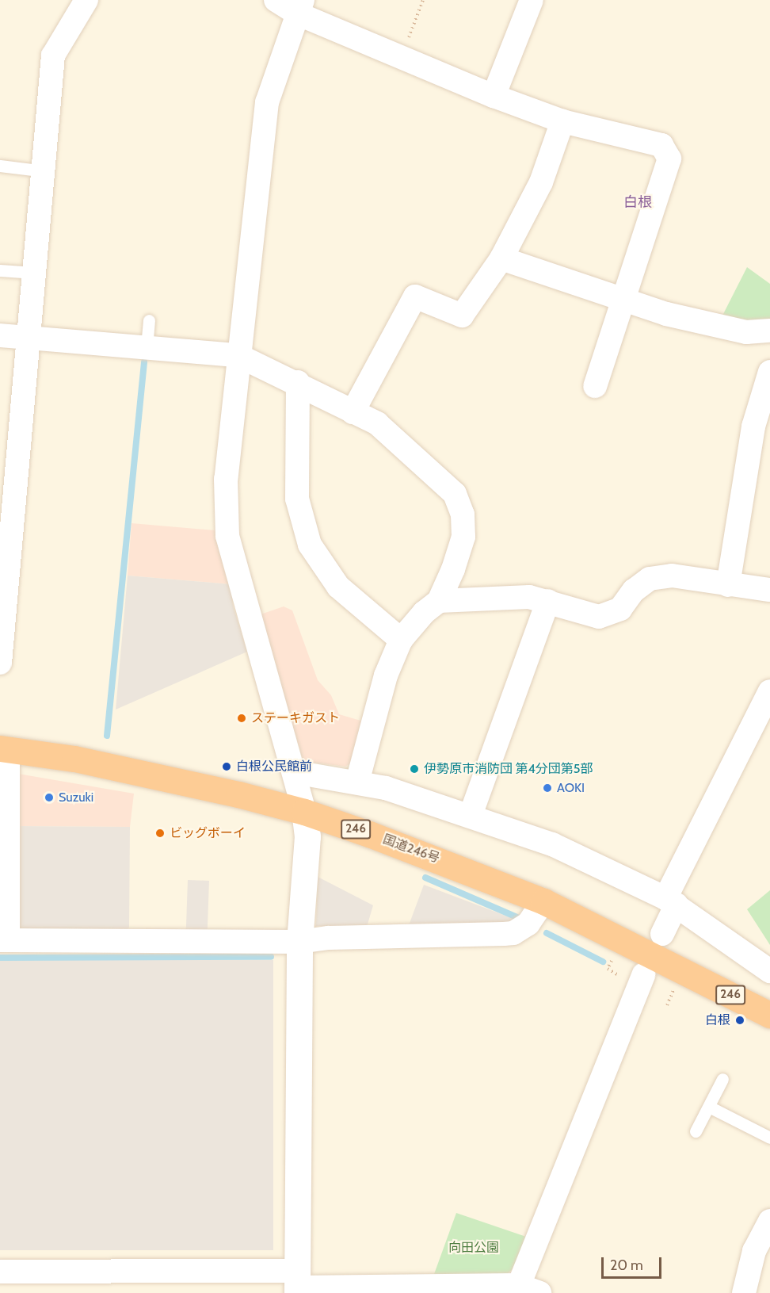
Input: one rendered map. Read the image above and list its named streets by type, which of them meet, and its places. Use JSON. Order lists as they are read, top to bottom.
{
  "streets": {
    "highway": ["246", "国道246号"]
  },
  "districts": ["白根"],
  "parks": ["向田公園"],
  "places": [
    "ステーキガスト",
    "白根公民館前",
    "伊勢原市消防団 第4分団第5部",
    "AOKI",
    "Suzuki",
    "ビッグボーイ",
    "白根"
  ],
  "scale_bar": "20 m"
}
